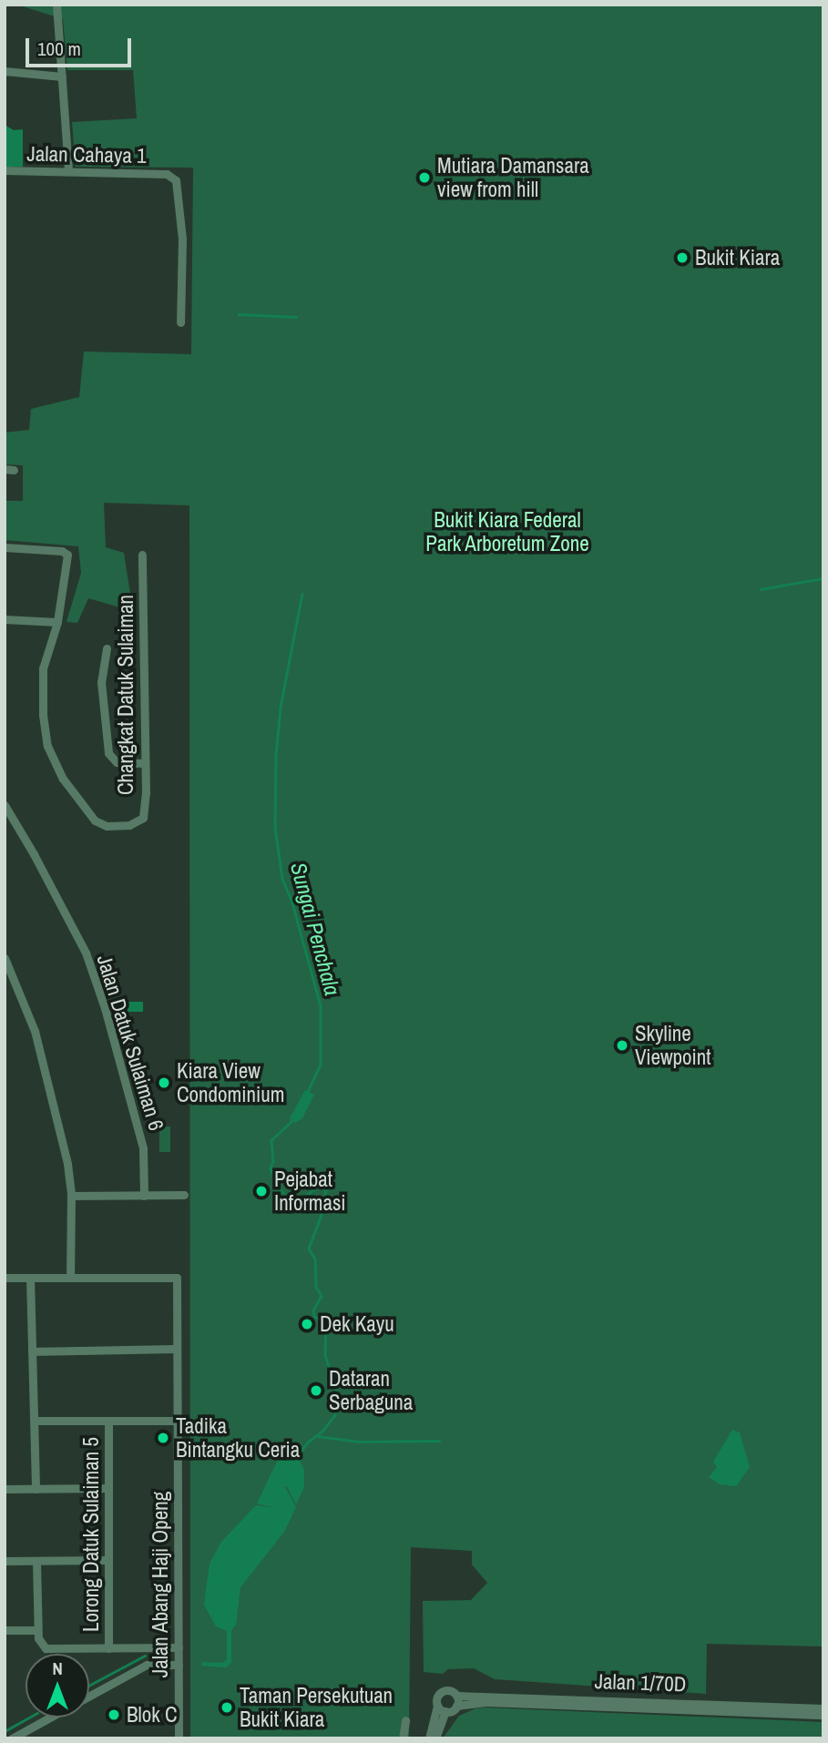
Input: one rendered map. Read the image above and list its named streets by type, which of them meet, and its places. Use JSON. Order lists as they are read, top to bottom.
{
  "streets": {
    "street": [
      "Jalan Cahaya 1",
      "Changkat Datuk Sulaiman",
      "Jalan Datuk Sulaiman 6",
      "Lorong Datuk Sulaiman 5",
      "Jalan Abang Haji Openg",
      "Jalan 1/70D"
    ]
  },
  "water": ["Sungai Penchala"],
  "parks": ["Bukit Kiara Federal Park Arboretum Zone"],
  "places": [
    "Mutiara Damansara view from hill",
    "Bukit Kiara",
    "Skyline Viewpoint",
    "Kiara View Condominium",
    "Pejabat Informasi",
    "Dek Kayu",
    "Dataran Serbaguna",
    "Tadika Bintangku Ceria",
    "Taman Persekutuan Bukit Kiara",
    "Blok C"
  ],
  "scale_bar": "100 m",
  "north": "top"
}
